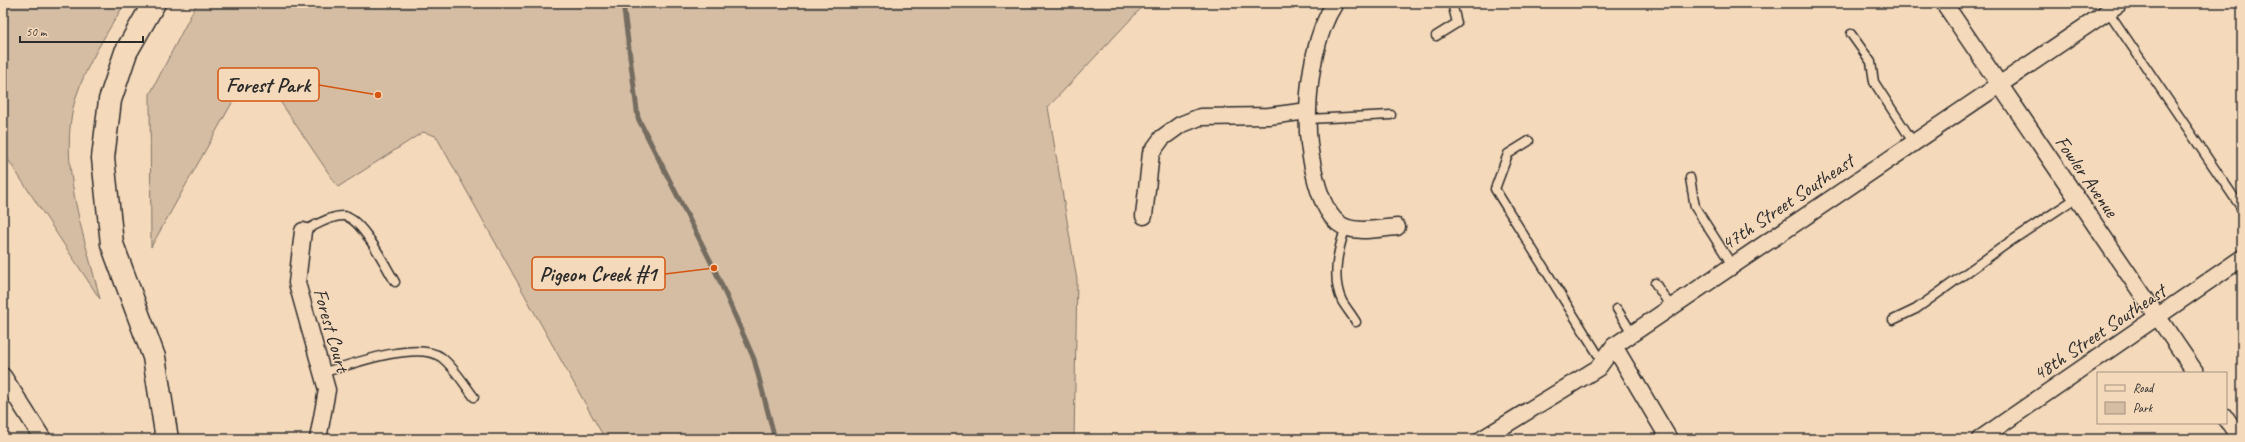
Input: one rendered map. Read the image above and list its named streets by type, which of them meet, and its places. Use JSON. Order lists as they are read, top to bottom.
{
  "streets": {
    "street": [
      "Fowler Avenue",
      "47th Street Southeast",
      "Forest Court",
      "48th Street Southeast"
    ]
  },
  "crossings": [
    ["Fowler Avenue", "47th Street Southeast"],
    ["Fowler Avenue", "48th Street Southeast"]
  ],
  "places": ["Forest Park", "Pigeon Creek #1"],
  "legend": ["Road", "Park"],
  "scale_bar": "50 m"
}
